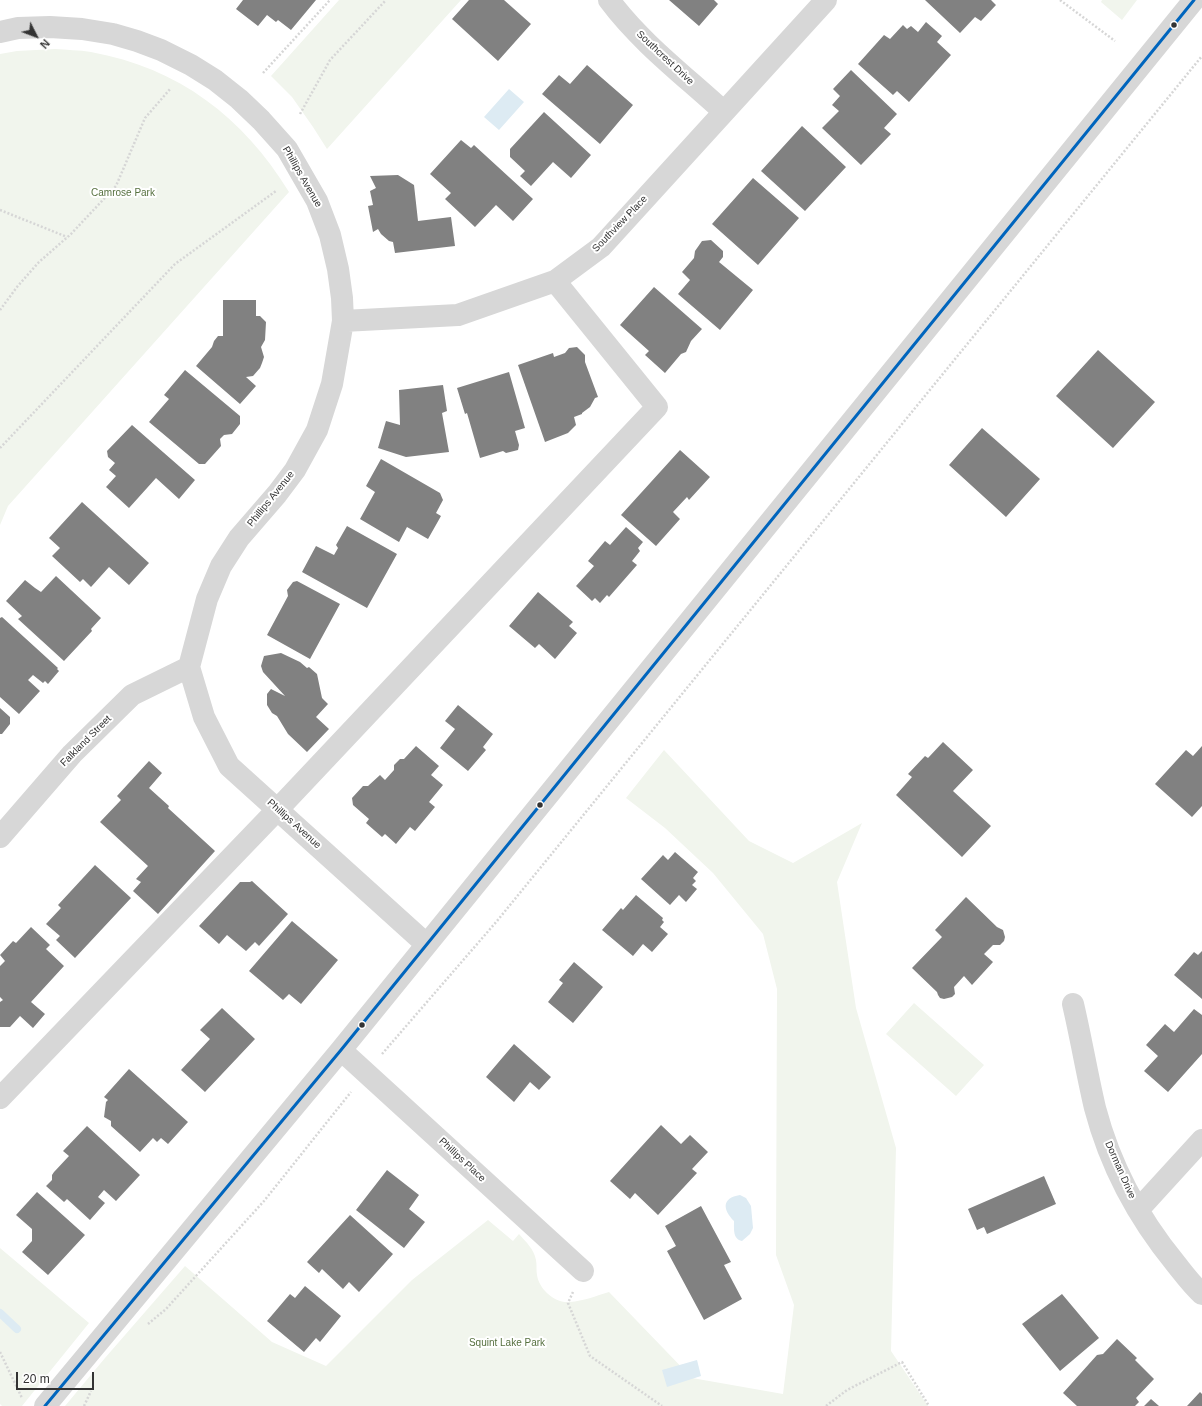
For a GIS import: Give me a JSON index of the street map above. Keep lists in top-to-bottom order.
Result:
{
  "streets": {
    "street": [
      "Southcrest Drive",
      "Phillips Avenue",
      "Southview Place",
      "Falkland Street",
      "Phillips Place",
      "Dorman Drive"
    ]
  },
  "crossings": [
    ["Southcrest Drive", "Southview Place"],
    ["Phillips Avenue", "Southview Place"],
    ["Phillips Avenue", "Falkland Street"]
  ],
  "parks": ["Camrose Park", "Squint Lake Park"],
  "scale_bar": "20 m",
  "north": "bottom right"
}
